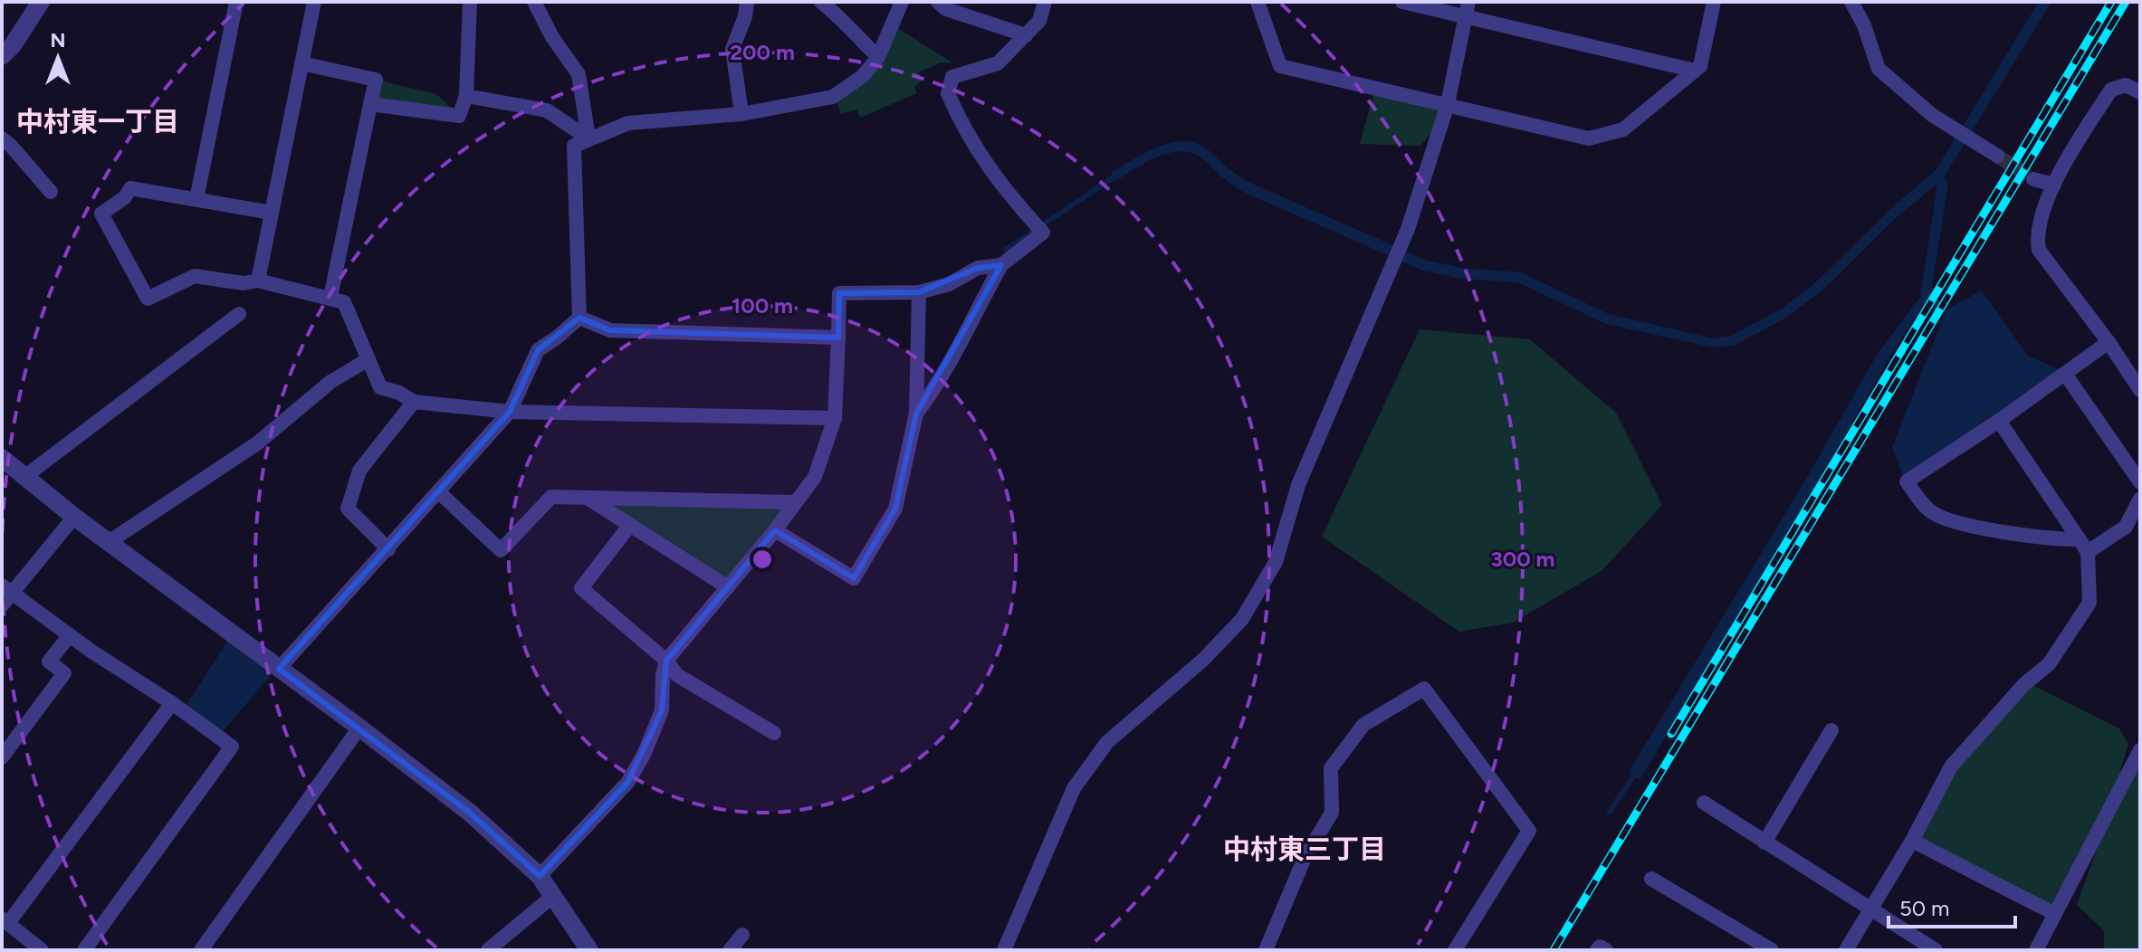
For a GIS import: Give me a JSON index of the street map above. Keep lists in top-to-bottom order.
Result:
{
  "districts": ["中村東一丁目", "中村東三丁目"],
  "scale_bar": "50 m",
  "north": "top",
  "rings": ["200 m", "100 m", "300 m"]
}
